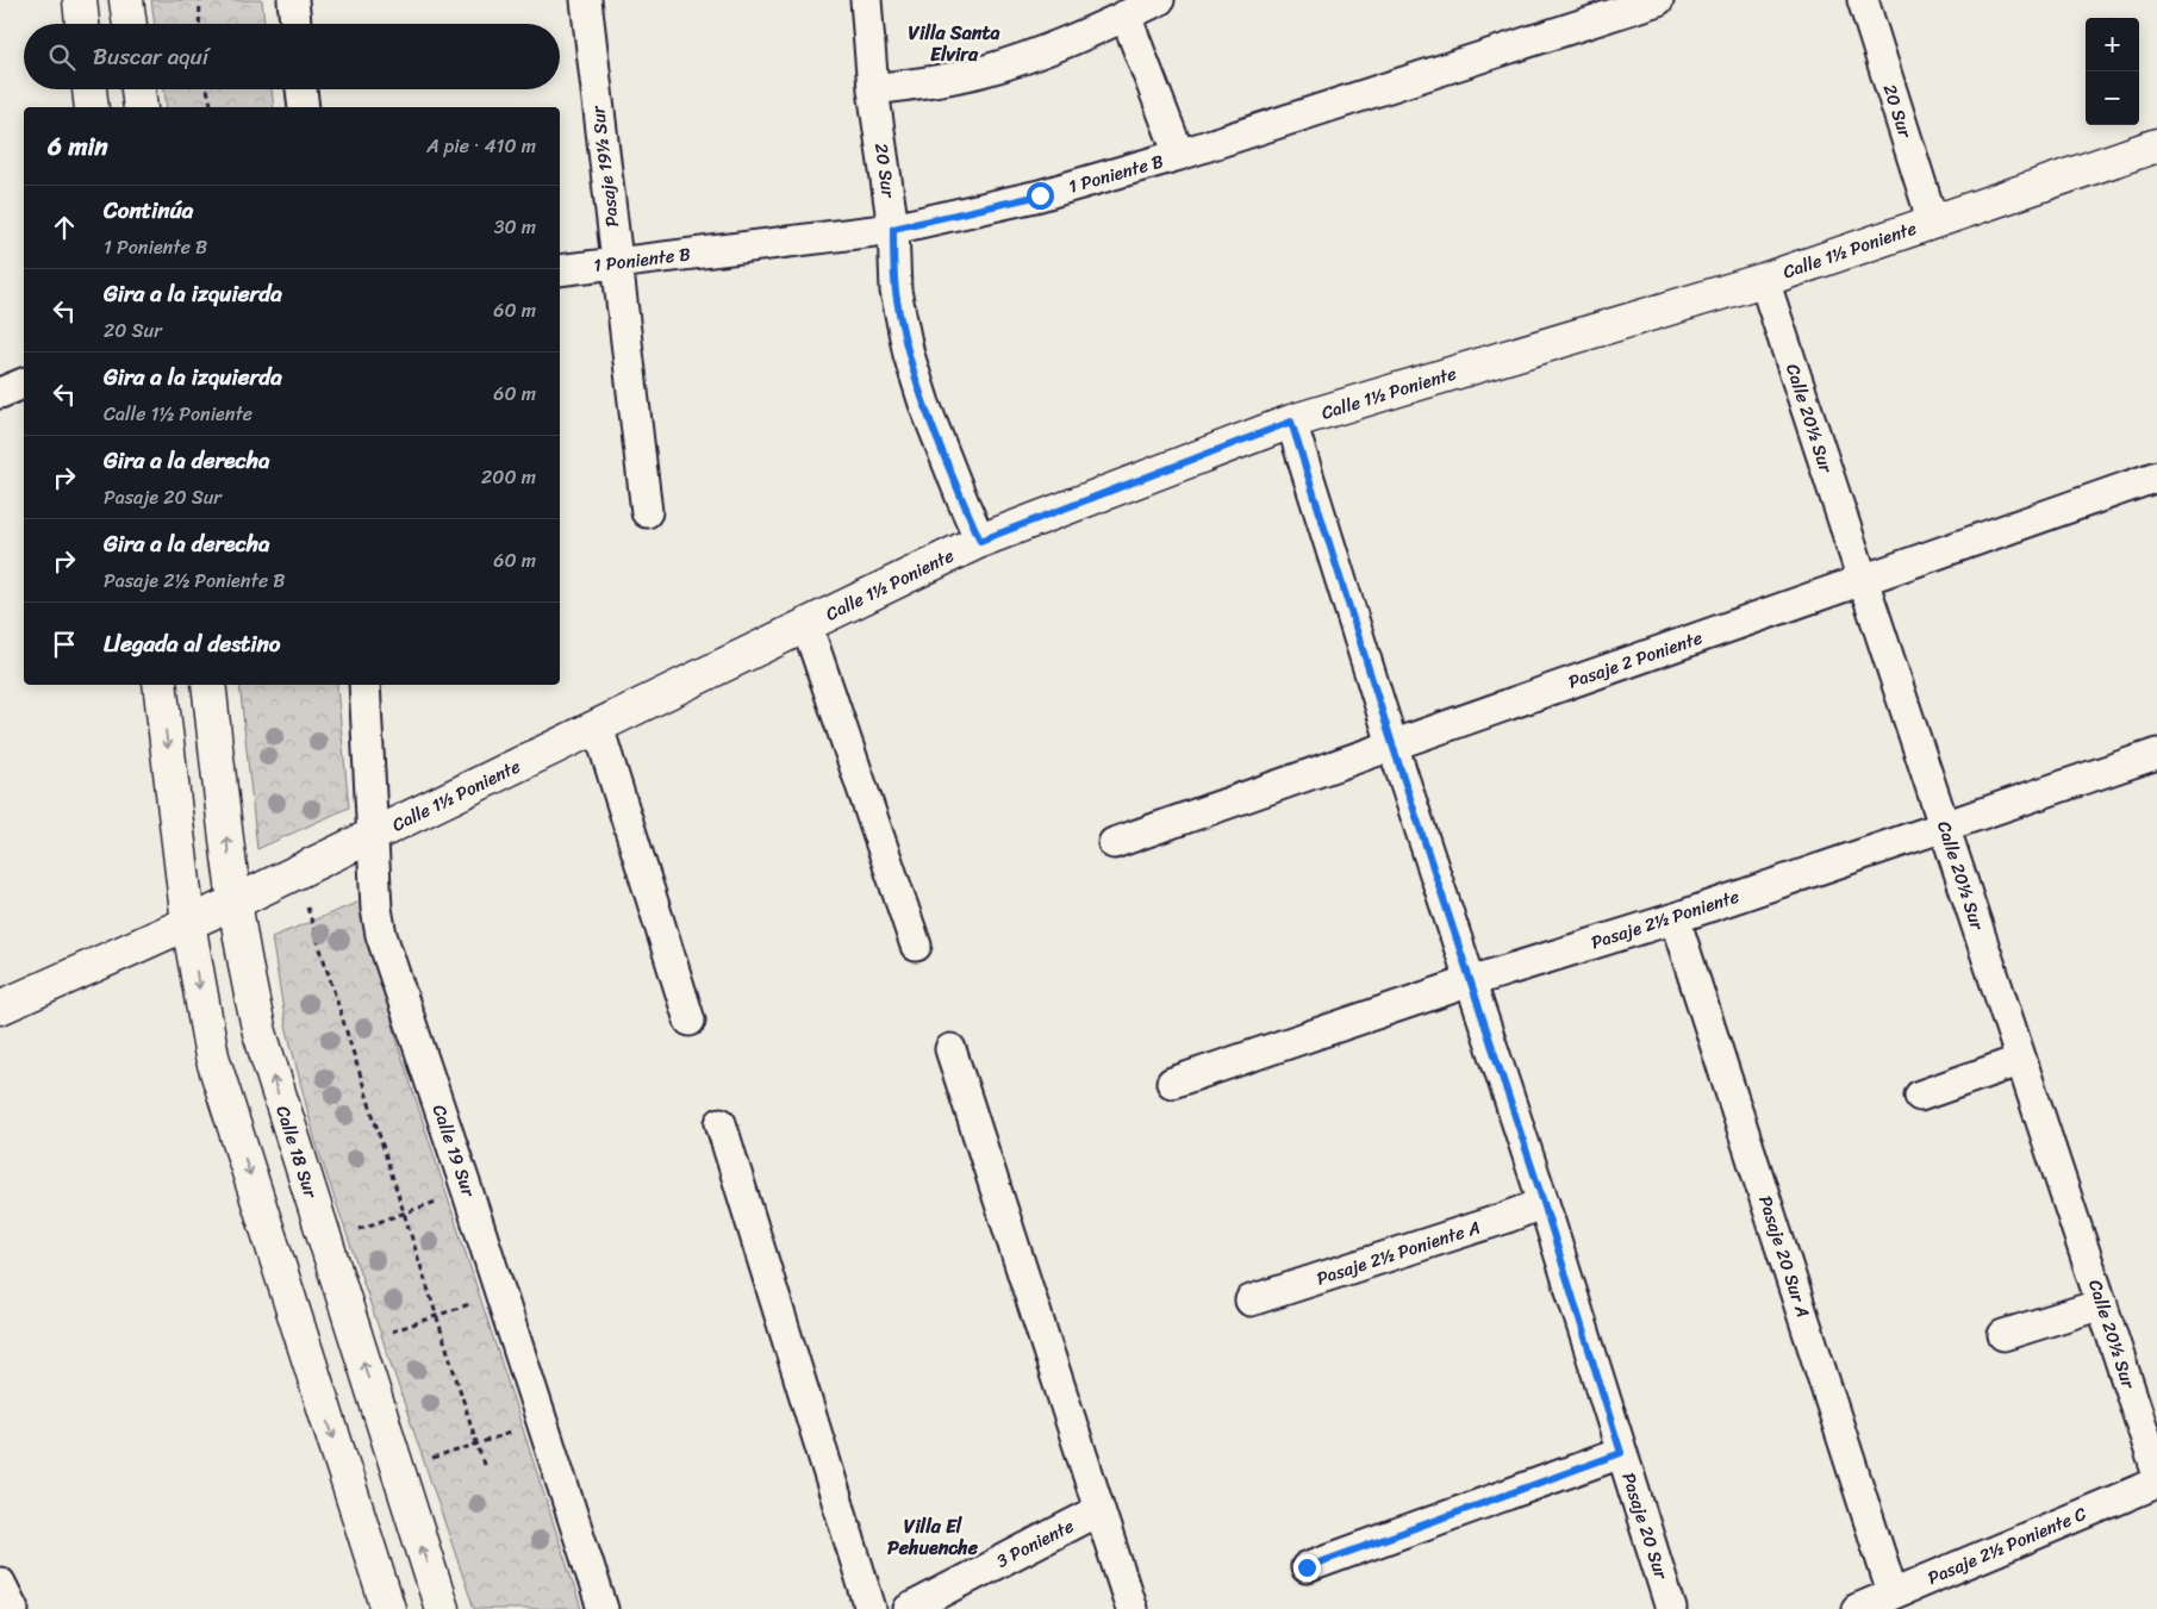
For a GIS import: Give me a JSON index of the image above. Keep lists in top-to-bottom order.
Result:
{
  "streets": {
    "street": [
      "20 Sur",
      "Pasaje 19½ Sur",
      "1 Poniente B",
      "Calle 1½ Poniente",
      "Calle 20½ Sur",
      "Pasaje 2 Poniente",
      "Pasaje 2½ Poniente",
      "Calle 19 Sur",
      "Calle 18 Sur",
      "Pasaje 2½ Poniente A",
      "Pasaje 20 Sur A",
      "Pasaje 20 Sur",
      "3 Poniente",
      "Pasaje 2½ Poniente C"
    ]
  },
  "crossings": [
    ["20 Sur", "1 Poniente B"],
    ["20 Sur", "Calle 1½ Poniente"],
    ["Pasaje 19½ Sur", "1 Poniente B"],
    ["Calle 1½ Poniente", "Calle 20½ Sur"],
    ["Calle 1½ Poniente", "Calle 19 Sur"],
    ["Calle 1½ Poniente", "Calle 18 Sur"],
    ["Calle 1½ Poniente", "Pasaje 20 Sur"],
    ["Calle 20½ Sur", "Pasaje 2 Poniente"],
    ["Calle 20½ Sur", "Pasaje 2½ Poniente"],
    ["Pasaje 2 Poniente", "Pasaje 20 Sur"],
    ["Pasaje 2½ Poniente", "Pasaje 20 Sur A"],
    ["Pasaje 2½ Poniente", "Pasaje 20 Sur"],
    ["Pasaje 2½ Poniente A", "Pasaje 20 Sur"],
    ["Pasaje 20 Sur A", "Pasaje 2½ Poniente C"]
  ],
  "districts": ["Villa Santa Elvira", "Villa El Pehuenche"],
  "page": {
    "map_buttons": ["+", "−"],
    "search": "Buscar aquí",
    "heading": ["6 min", "A pie · 410 m"],
    "list": [
      ["Continúa", "1 Poniente B", "30 m"],
      ["Gira a la izquierda", "20 Sur", "60 m"],
      ["Gira a la izquierda", "Calle 1½ Poniente", "60 m"],
      ["Gira a la derecha", "Pasaje 20 Sur", "200 m"],
      ["Gira a la derecha", "Pasaje 2½ Poniente B", "60 m"],
      "Llegada al destino"
    ]
  }
}
